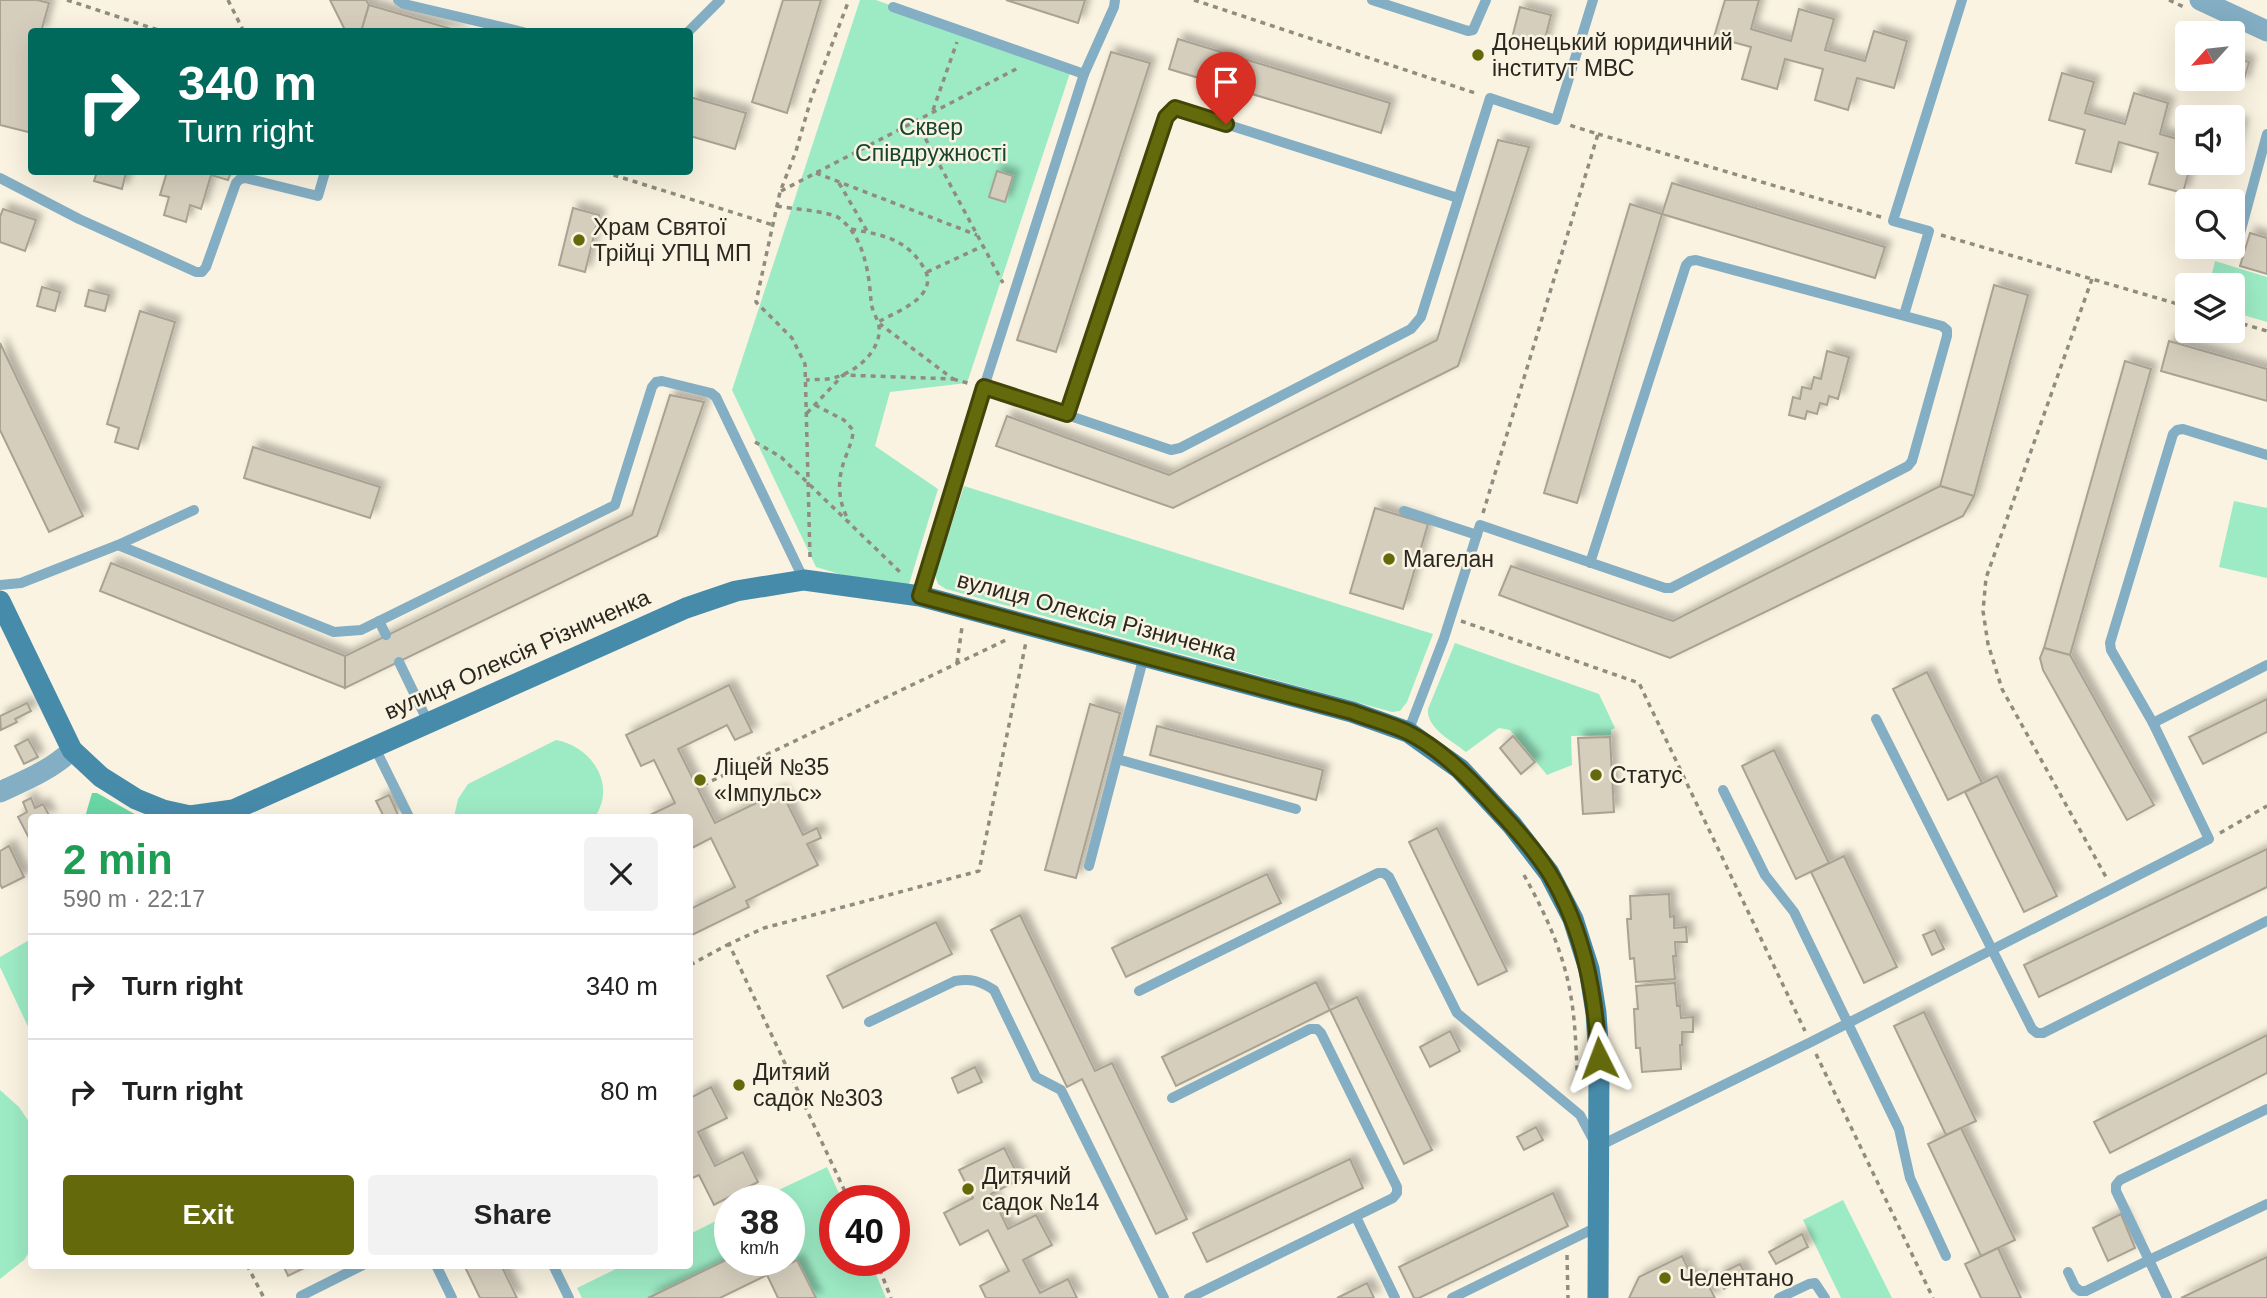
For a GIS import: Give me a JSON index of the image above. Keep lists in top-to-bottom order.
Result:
{
  "streets": {
    "street": ["вулиця Олексія Різниченка"]
  },
  "parks": ["Сквер Співдружності"],
  "places": [
    "Донецький юридичний інститут МВС",
    "Храм Святої Трійці УПЦ МП",
    "Магелан",
    "Статус",
    "Ліцей №35 «Імпульс»",
    "Дитяий садок №303",
    "Дитячий садок №14",
    "Челентано"
  ],
  "north": "bottom left",
  "page": {
    "turn": ["340 m", "Turn right"],
    "heading": ["2 min", "590 m · 22:17"],
    "list": [
      {
        "name": "Turn right",
        "value": "340 m"
      },
      {
        "name": "Turn right",
        "value": "80 m"
      }
    ],
    "buttons": ["Exit", "Share"],
    "speed": "38 km/h",
    "limit": "40"
  }
}
